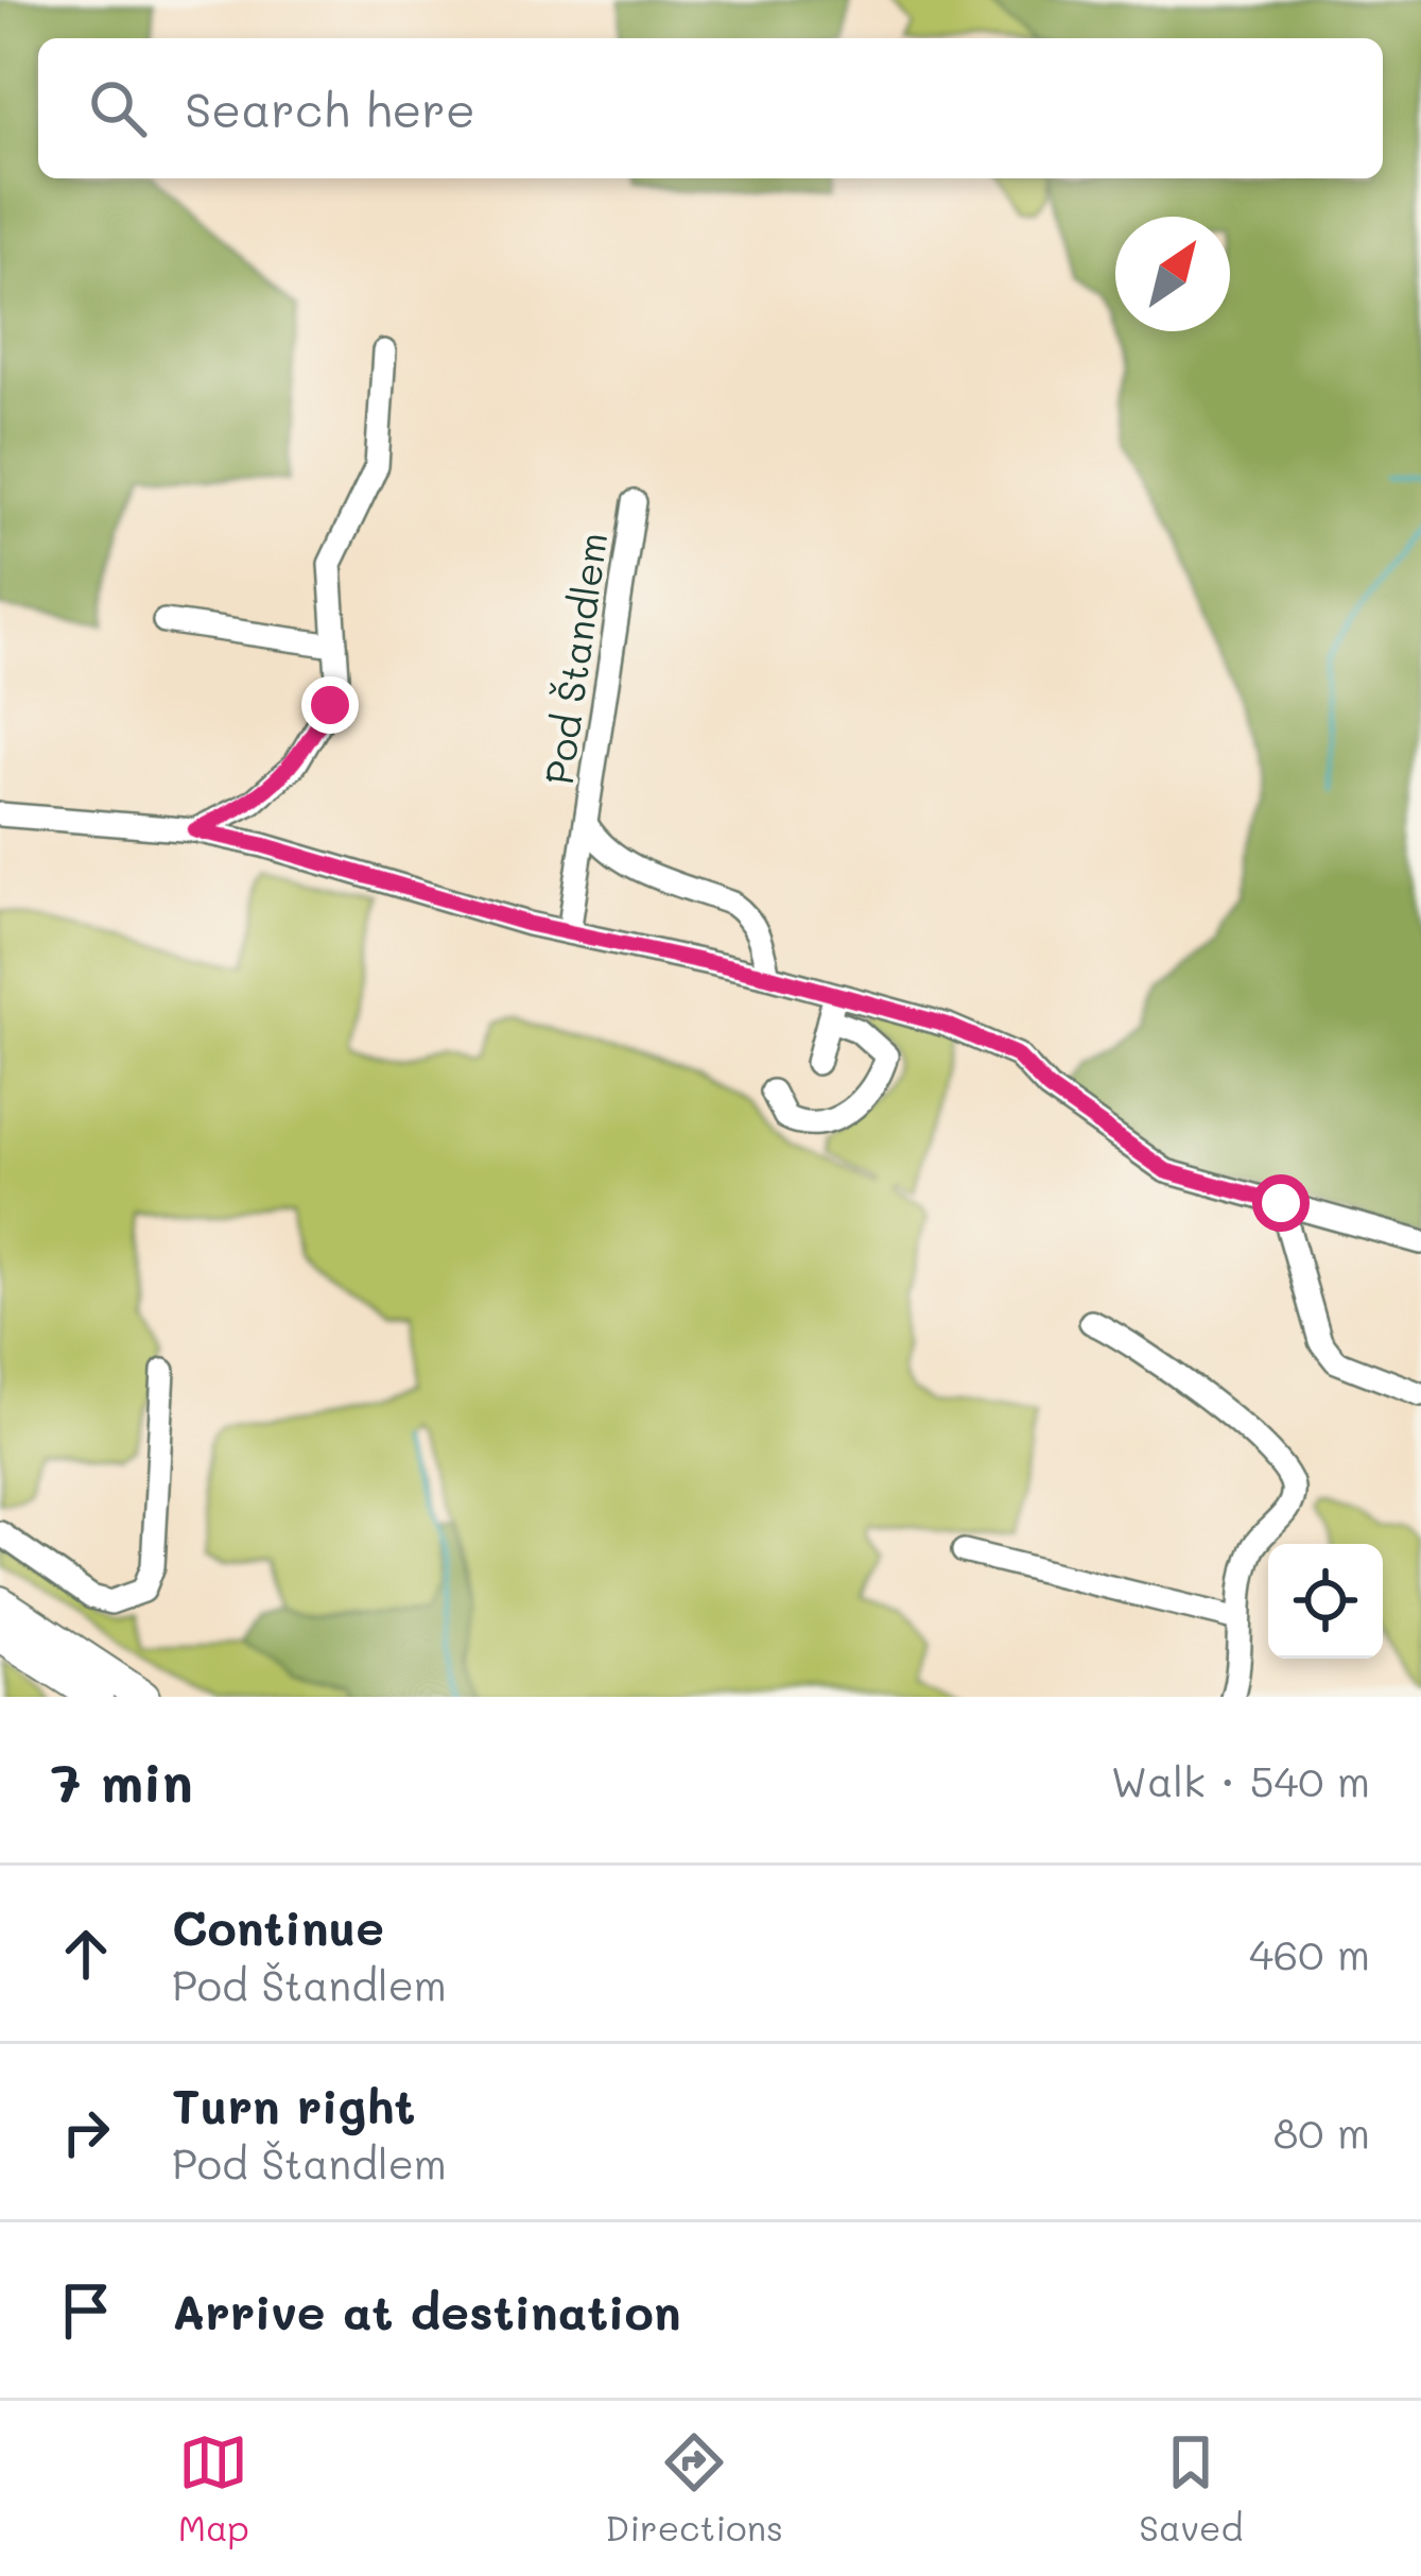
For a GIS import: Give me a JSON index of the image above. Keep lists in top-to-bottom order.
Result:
{
  "streets": {
    "street": ["Pod Štandlem"]
  },
  "north": "top right",
  "page": {
    "search": "Search here",
    "heading": ["7 min", "Walk · 540 m"],
    "list": [
      ["Continue", "Pod Štandlem", "460 m"],
      ["Turn right", "Pod Štandlem", "80 m"],
      "Arrive at destination"
    ],
    "nav": ["Map", "Directions", "Saved"]
  }
}
